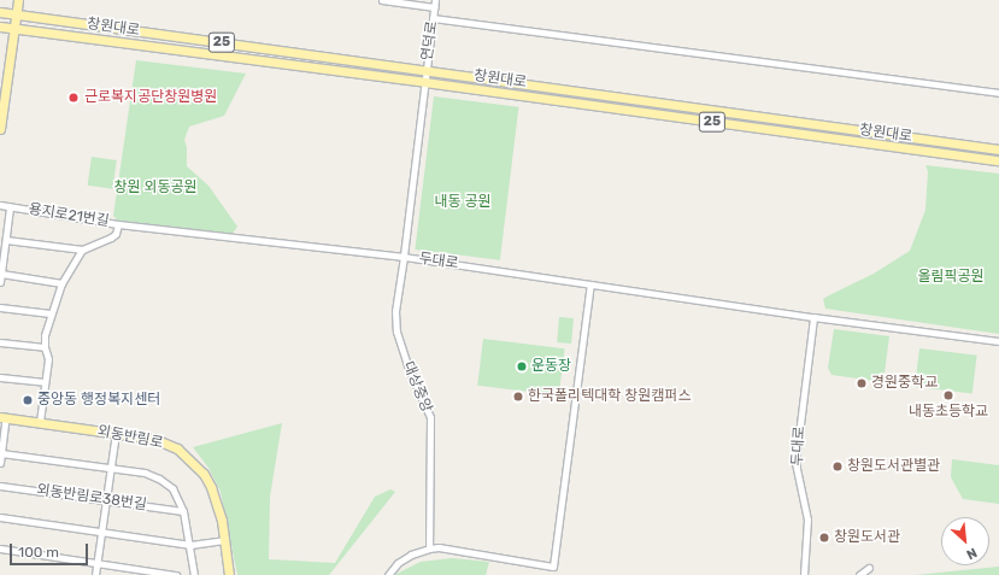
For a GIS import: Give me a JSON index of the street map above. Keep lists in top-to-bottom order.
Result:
{
  "streets": {
    "main road": ["창원대로", "25", "외동반림로"],
    "street": [
      "연덕로",
      "용지로21번길",
      "두대로",
      "대상중앙",
      "외동반림로38번길"
    ]
  },
  "crossings": [
    ["창원대로", "연덕로"],
    ["창원대로", "두대로"],
    ["연덕로", "두대로"],
    ["두대로", "대상중앙"]
  ],
  "parks": ["창원 외동공원", "내동 공원", "올림픽공원"],
  "places": [
    "근로복지공단창원병원",
    "운동장",
    "경원중학교",
    "내동초등학교",
    "한국폴리텍대학 창원캠퍼스",
    "중앙동 행정복지센터",
    "창원도서관별관",
    "창원도서관"
  ],
  "scale_bar": "100 m",
  "north": "bottom right"
}
